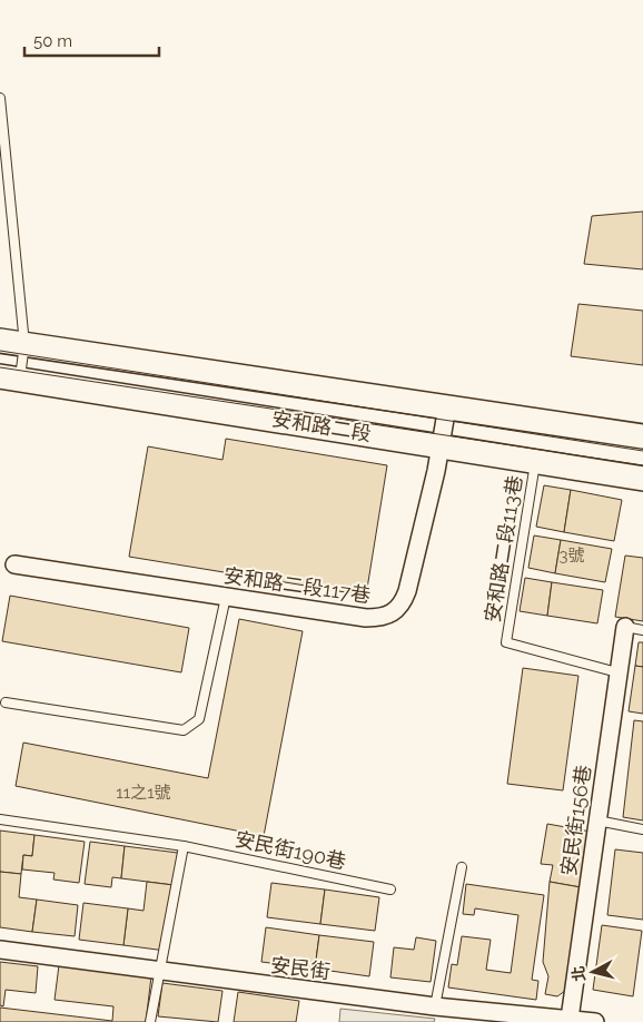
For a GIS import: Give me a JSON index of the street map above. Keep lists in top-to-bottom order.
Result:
{
  "streets": {
    "main road": ["安和路二段"],
    "street": ["安和路二段117巷", "安民街156巷", "安民街"],
    "lane": ["安和路二段113巷", "安民街190巷"]
  },
  "crossings": [
    ["安和路二段", "安和路二段113巷"],
    ["安和路二段", "安和路二段117巷"],
    ["安和路二段113巷", "安民街156巷"],
    ["安民街156巷", "安民街"]
  ],
  "house_numbers": ["3號", "11之1號"],
  "scale_bar": "50 m",
  "north": "left"
}
